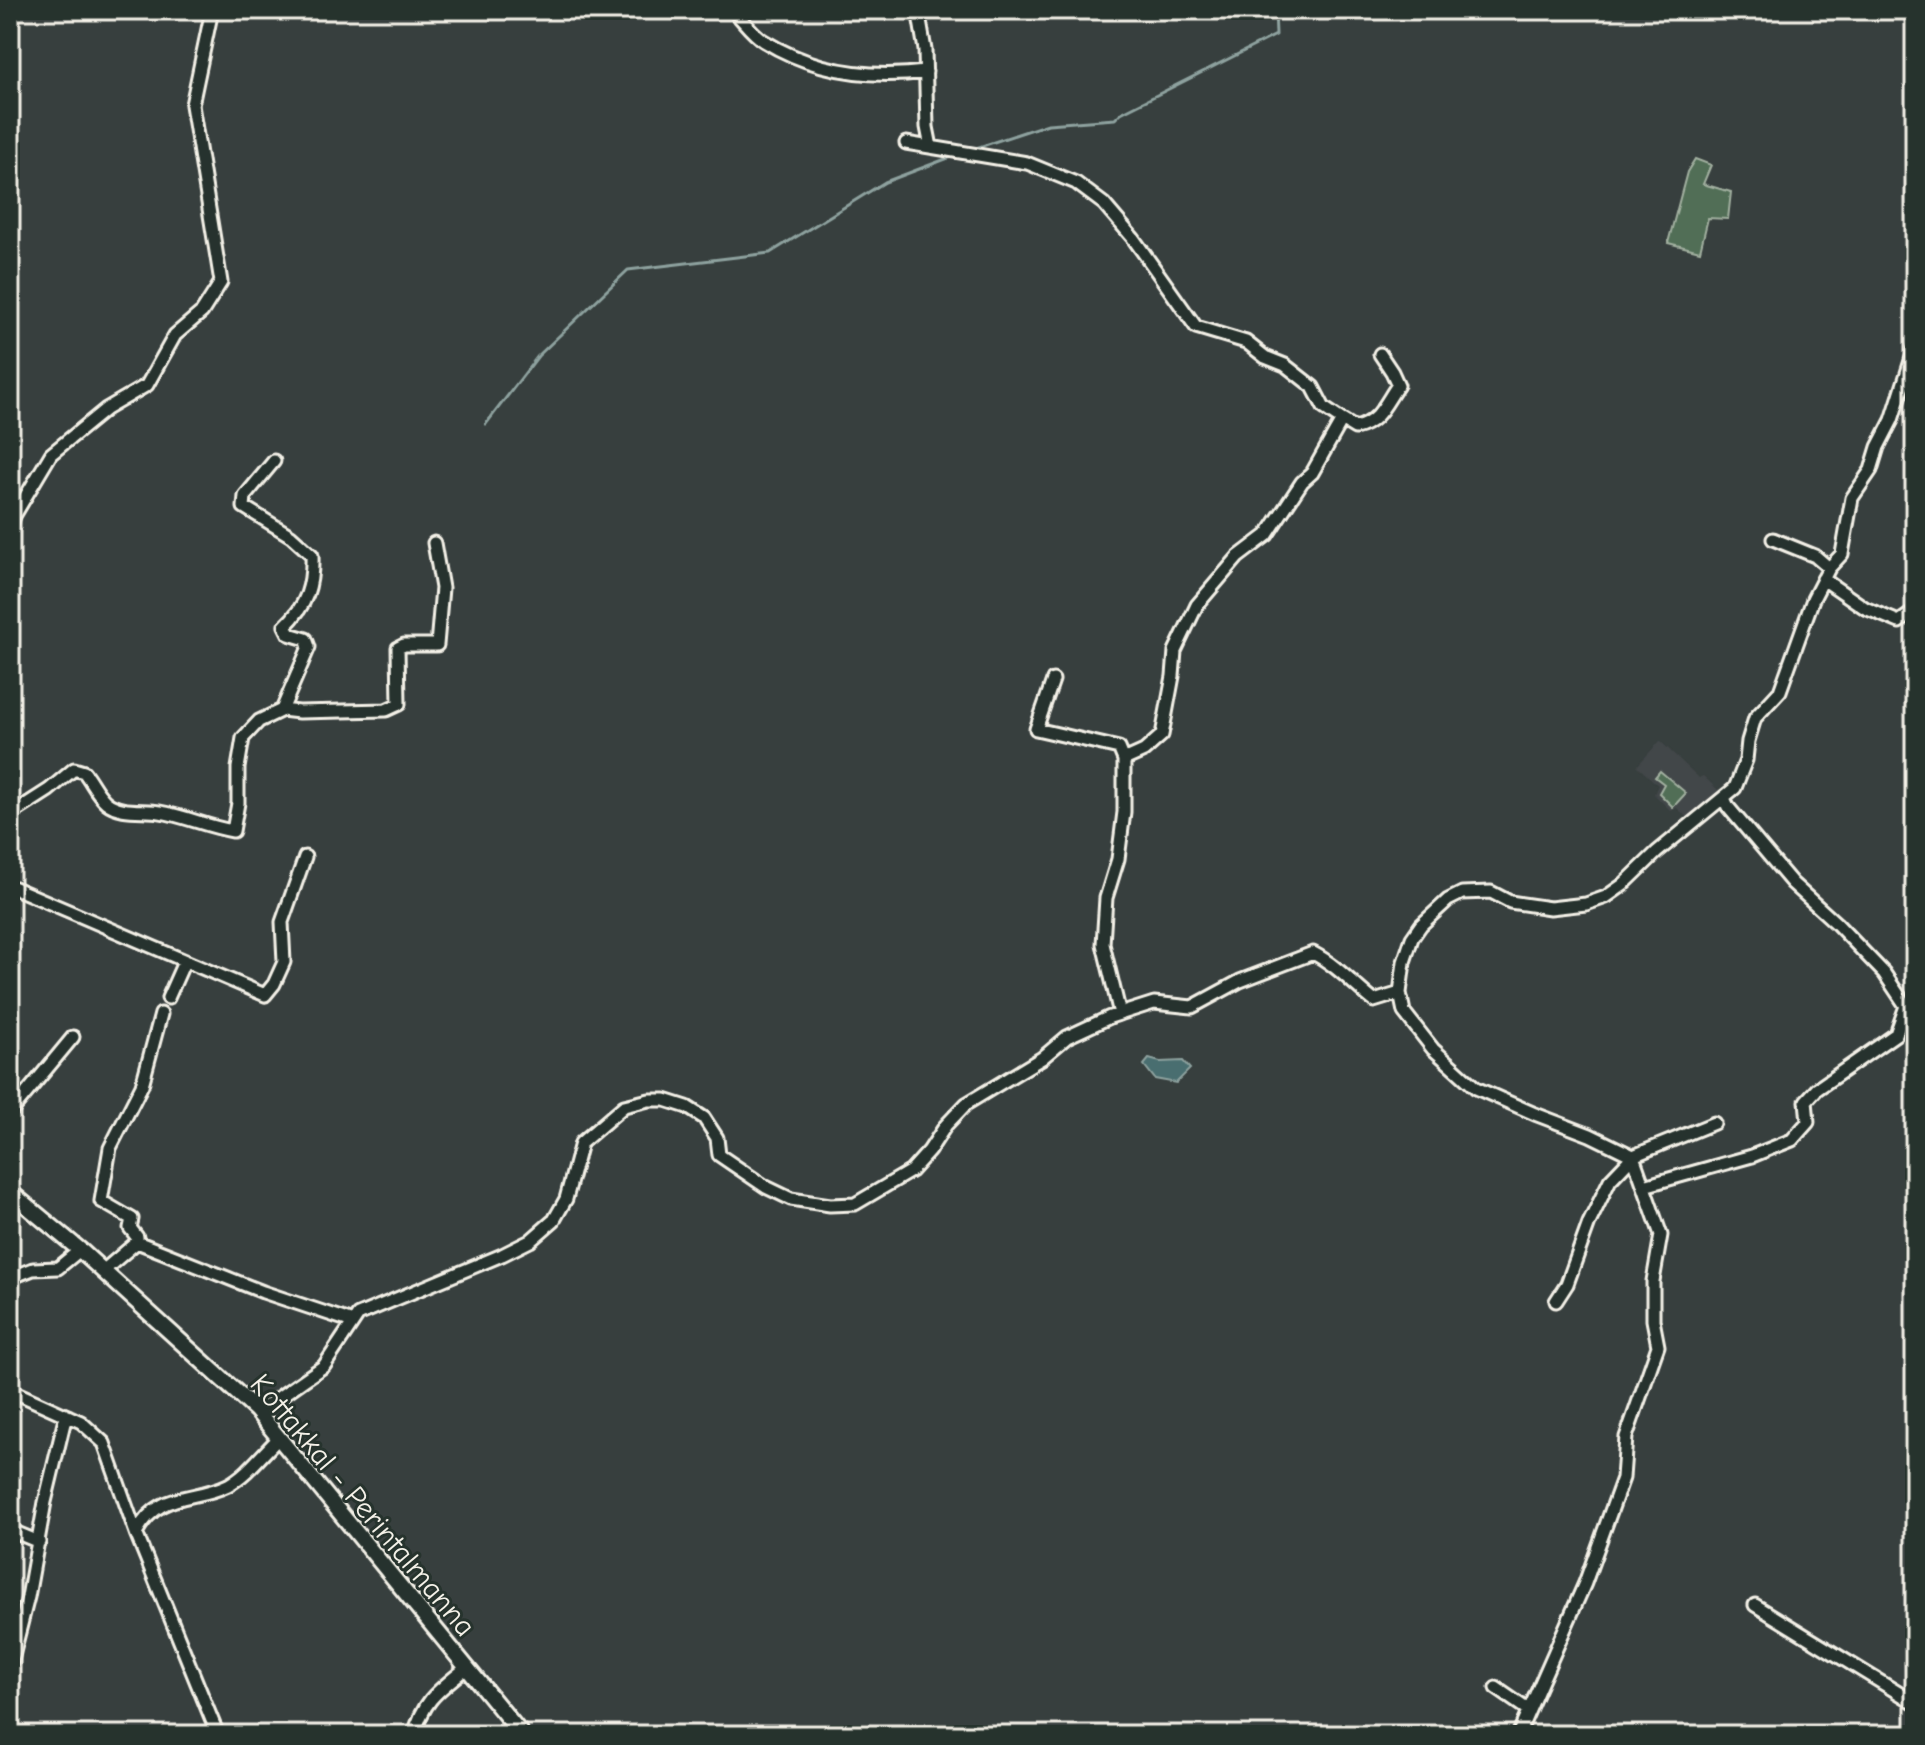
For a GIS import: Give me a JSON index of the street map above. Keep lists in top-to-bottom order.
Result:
{
  "streets": {
    "main road": ["Kottakkal - Perintalmanna"]
  }
}
